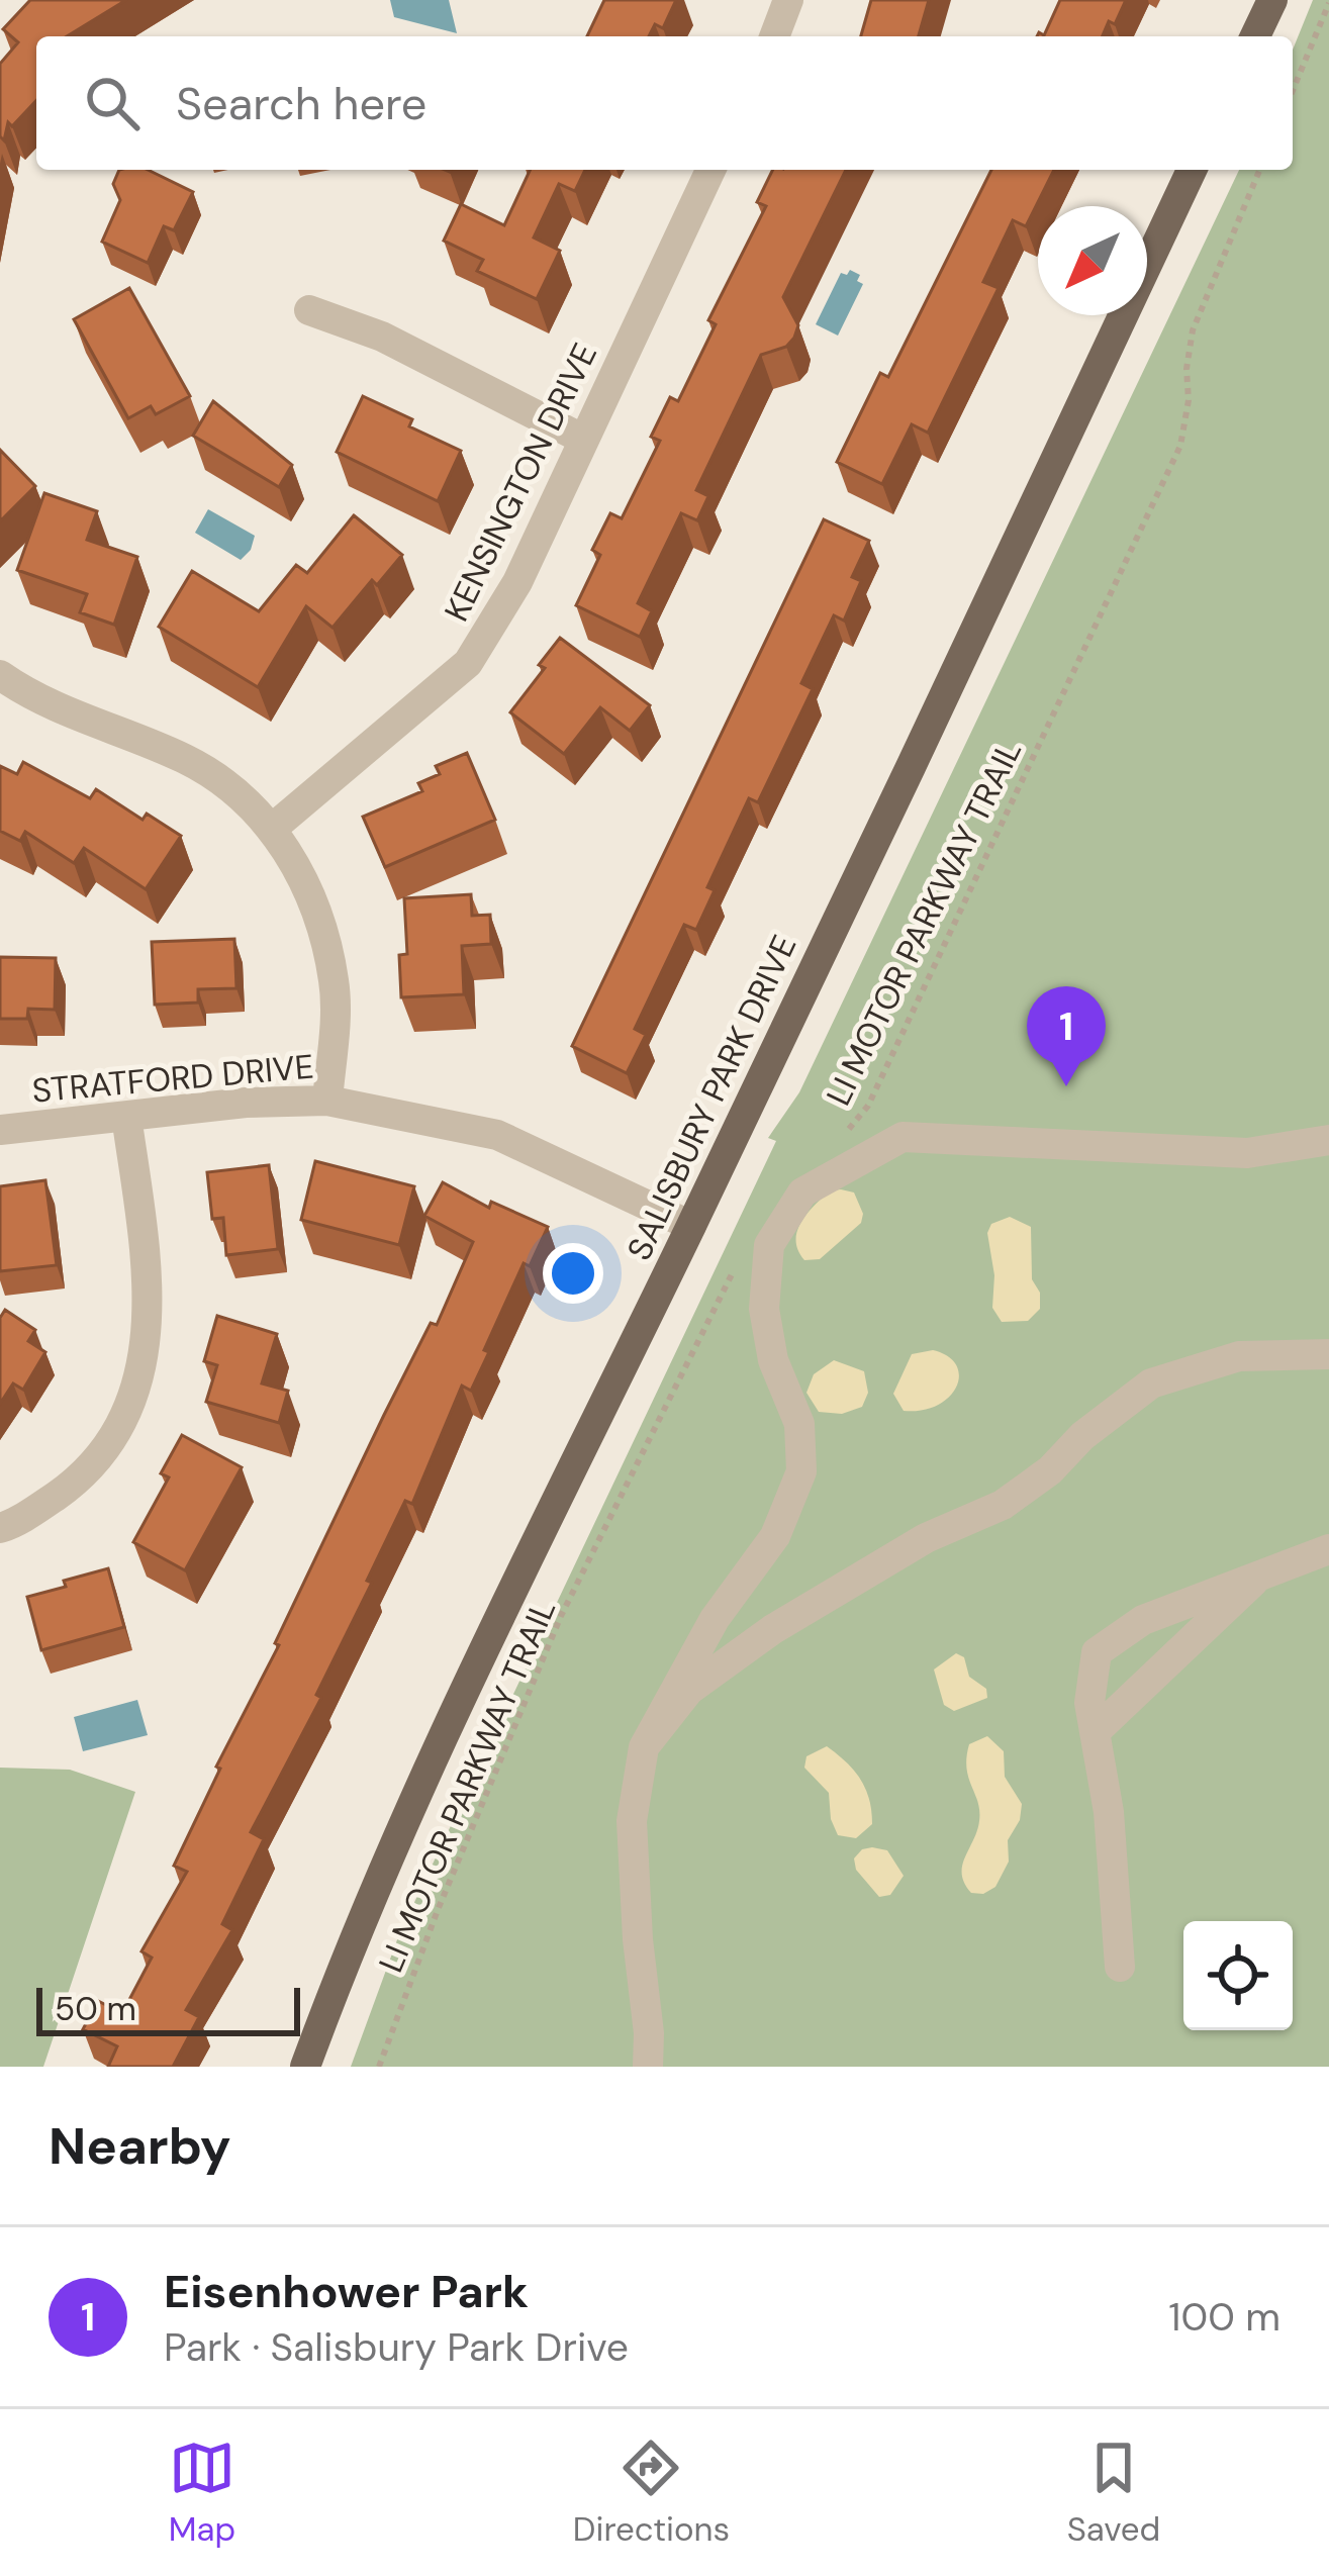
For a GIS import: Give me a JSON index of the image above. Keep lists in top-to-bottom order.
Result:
{
  "streets": {
    "main road": ["SALISBURY PARK DRIVE"],
    "street": ["KENSINGTON DRIVE", "STRATFORD DRIVE"],
    "path": ["LI MOTOR PARKWAY TRAIL"]
  },
  "crossings": [
    ["STRATFORD DRIVE", "SALISBURY PARK DRIVE"]
  ],
  "scale_bar": "50 m",
  "north": "bottom left",
  "page": {
    "search": "Search here",
    "pins": "1",
    "scale": "50 m",
    "heading": "Nearby",
    "list": [
      {
        "mark": "1",
        "name": "Eisenhower Park",
        "note": "Park · Salisbury Park Drive",
        "value": "100 m"
      }
    ],
    "nav": ["Map", "Directions", "Saved"]
  }
}
